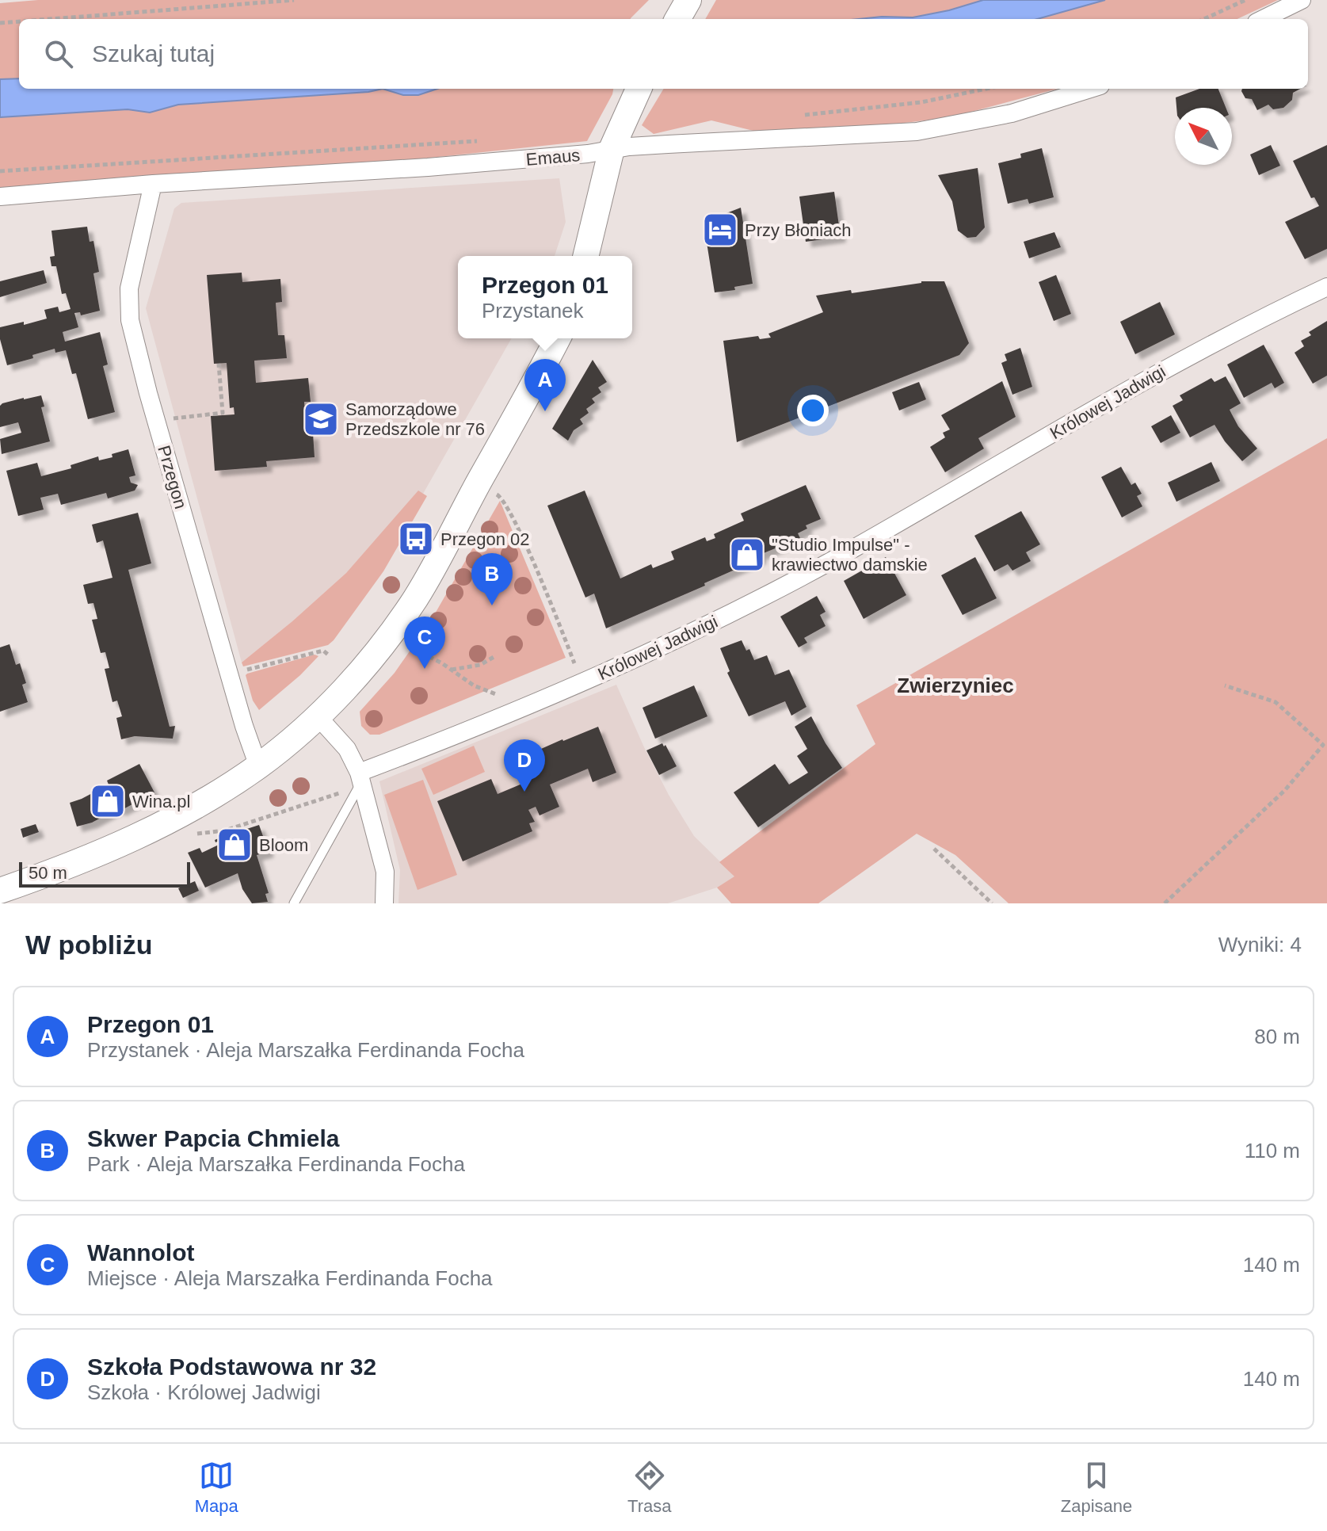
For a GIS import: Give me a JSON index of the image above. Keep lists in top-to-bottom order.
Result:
{
  "streets": {
    "street": ["Emaus", "Królowej Jadwigi", "Przegon"]
  },
  "crossings": [
    ["Emaus", "Przegon"]
  ],
  "districts": ["Zwierzyniec"],
  "places": {
    "hotel": ["Przy Błoniach"],
    "school or university": ["Samorządowe Przedszkole nr 76"],
    "bus stop": ["Przegon 02"],
    "shop": ["\"Studio Impulse\" - krawiectwo damskie", "Wina.pl", "Bloom"]
  },
  "scale_bar": "50 m",
  "north": "top left",
  "page": {
    "search": "Szukaj tutaj",
    "popup": ["Przegon 01", "Przystanek"],
    "pins": [
      "A",
      "B",
      "C",
      "D"
    ],
    "scale": "50 m",
    "heading": ["W pobliżu", "Wyniki: 4"],
    "list": [
      {
        "mark": "A",
        "name": "Przegon 01",
        "note": "Przystanek · Aleja Marszałka Ferdinanda Focha",
        "value": "80 m"
      },
      {
        "mark": "B",
        "name": "Skwer Papcia Chmiela",
        "note": "Park · Aleja Marszałka Ferdinanda Focha",
        "value": "110 m"
      },
      {
        "mark": "C",
        "name": "Wannolot",
        "note": "Miejsce · Aleja Marszałka Ferdinanda Focha",
        "value": "140 m"
      },
      {
        "mark": "D",
        "name": "Szkoła Podstawowa nr 32",
        "note": "Szkoła · Królowej Jadwigi",
        "value": "140 m"
      }
    ],
    "nav": ["Mapa", "Trasa", "Zapisane"]
  }
}
